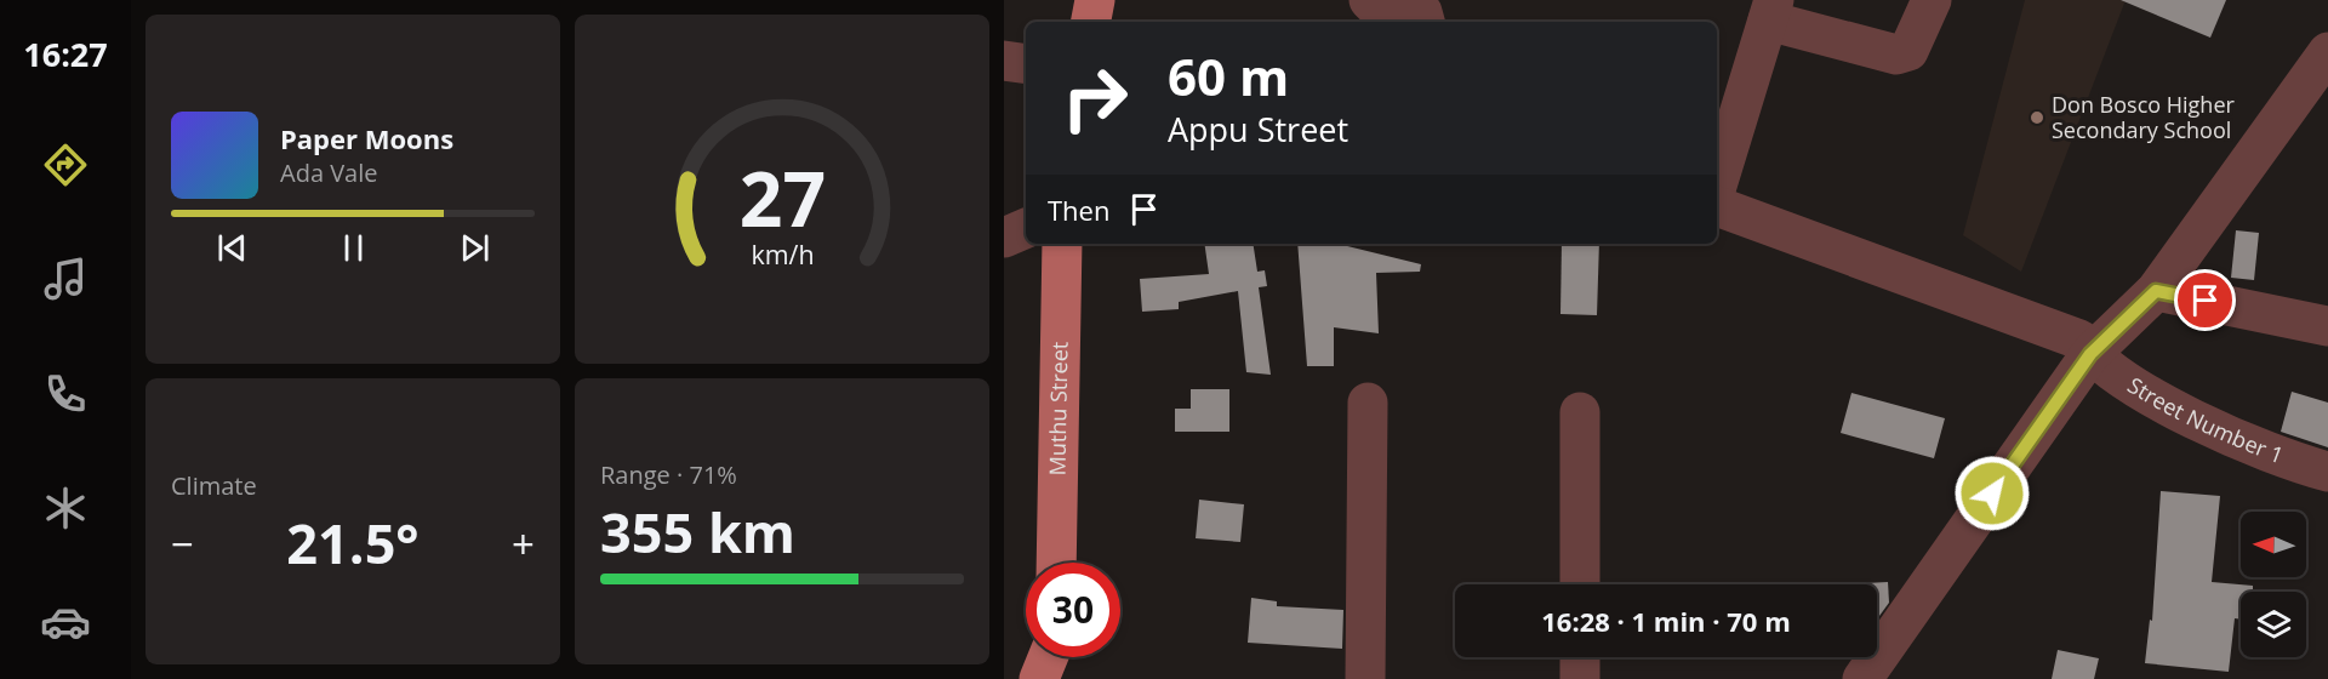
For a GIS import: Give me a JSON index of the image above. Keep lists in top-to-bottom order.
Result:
{
  "streets": {
    "main road": ["Muthu Street"],
    "street": ["Street Number 1"]
  },
  "places": ["Don Bosco Higher Secondary School"],
  "north": "left",
  "page": {
    "tabs": "16:27",
    "turn": ["60 m", "Appu Street"],
    "song": ["Paper Moons", "Ada Vale"],
    "then": "Then",
    "tile": [
      "Climate",
      ["Range · 71%", "355 km"]
    ],
    "heat": ["−", "21.5°", "+"],
    "limit": "30",
    "trip": "16:28 · 1 min · 70 m",
    "gauge": ["27", "km/h"]
  }
}
